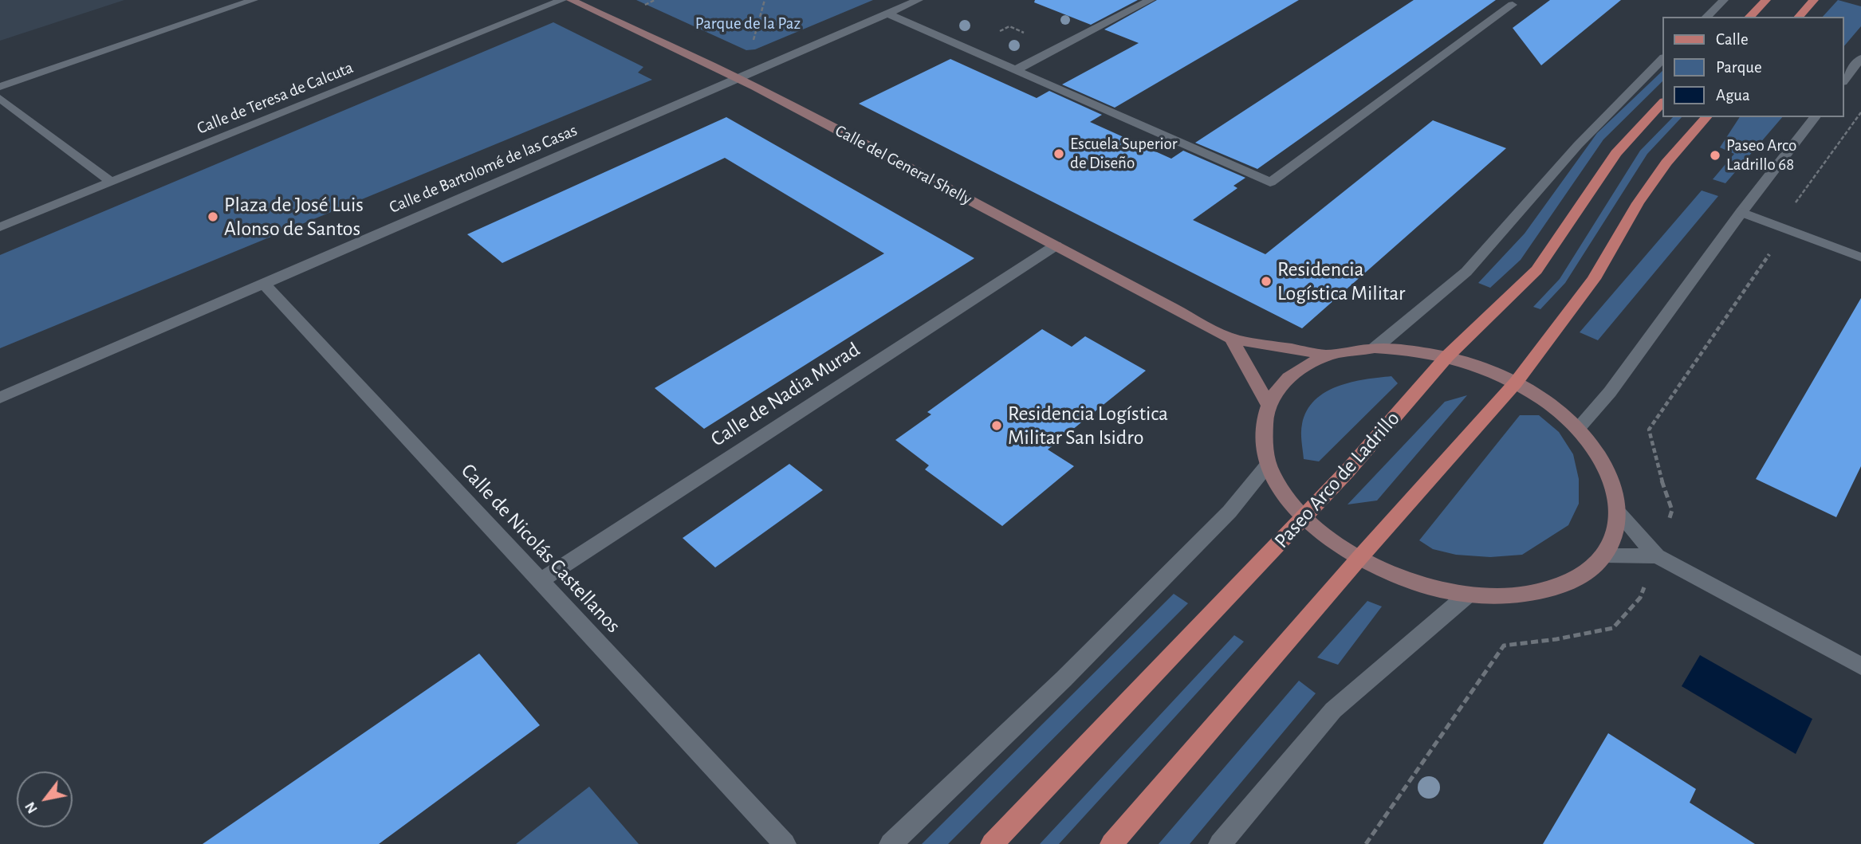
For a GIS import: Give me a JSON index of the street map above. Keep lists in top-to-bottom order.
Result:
{
  "streets": {
    "main road": ["Paseo Arco de Ladrillo"],
    "street": [
      "Calle de Teresa de Calcuta",
      "Calle del General Shelly",
      "Calle de Bartolomé de las Casas",
      "Calle de Nadia Murad",
      "Calle de Nicolás Castellanos"
    ]
  },
  "crossings": [
    ["Calle del General Shelly", "Calle de Bartolomé de las Casas"],
    ["Calle del General Shelly", "Calle de Nadia Murad"],
    ["Calle de Bartolomé de las Casas", "Calle de Nicolás Castellanos"],
    ["Calle de Nadia Murad", "Calle de Nicolás Castellanos"]
  ],
  "parks": ["Parque de la Paz"],
  "places": [
    "Escuela Superior de Diseño",
    "Paseo Arco Ladrillo 68",
    "Plaza de José Luis Alonso de Santos",
    "Residencia Logística Militar",
    "Residencia Logística Militar San Isidro"
  ],
  "legend": ["Calle", "Parque", "Agua"],
  "north": "bottom left"
}
